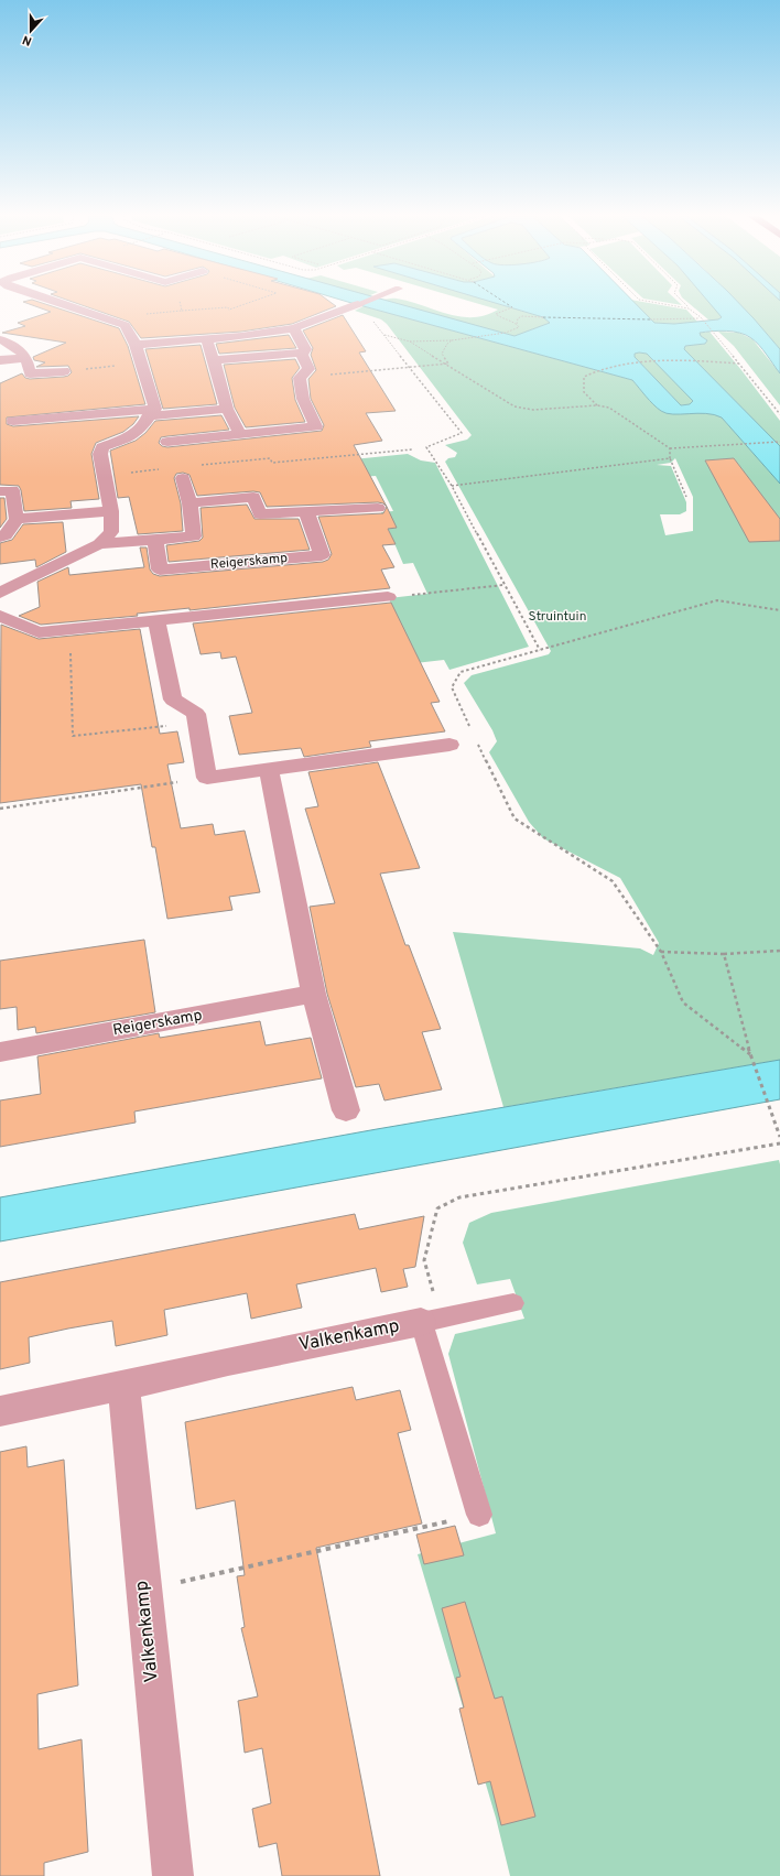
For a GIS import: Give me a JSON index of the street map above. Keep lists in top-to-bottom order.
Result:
{
  "streets": {
    "street": ["Reigerskamp", "Valkenkamp"]
  },
  "parks": ["Struintuin"],
  "north": "bottom"
}
